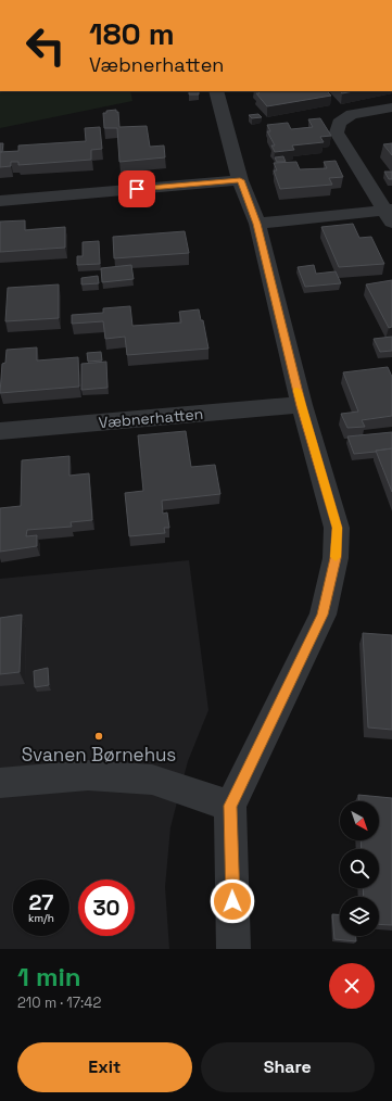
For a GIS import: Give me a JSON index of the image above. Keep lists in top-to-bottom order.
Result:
{
  "streets": {
    "street": ["Væbnerhatten"]
  },
  "places": ["Svanen Børnehus"],
  "north": "bottom right",
  "page": {
    "turn": ["180 m", "Væbnerhatten"],
    "speed": "27 km/h",
    "limit": "30",
    "heading": ["1 min", "210 m · 17:42"],
    "buttons": ["Exit", "Share"]
  }
}
